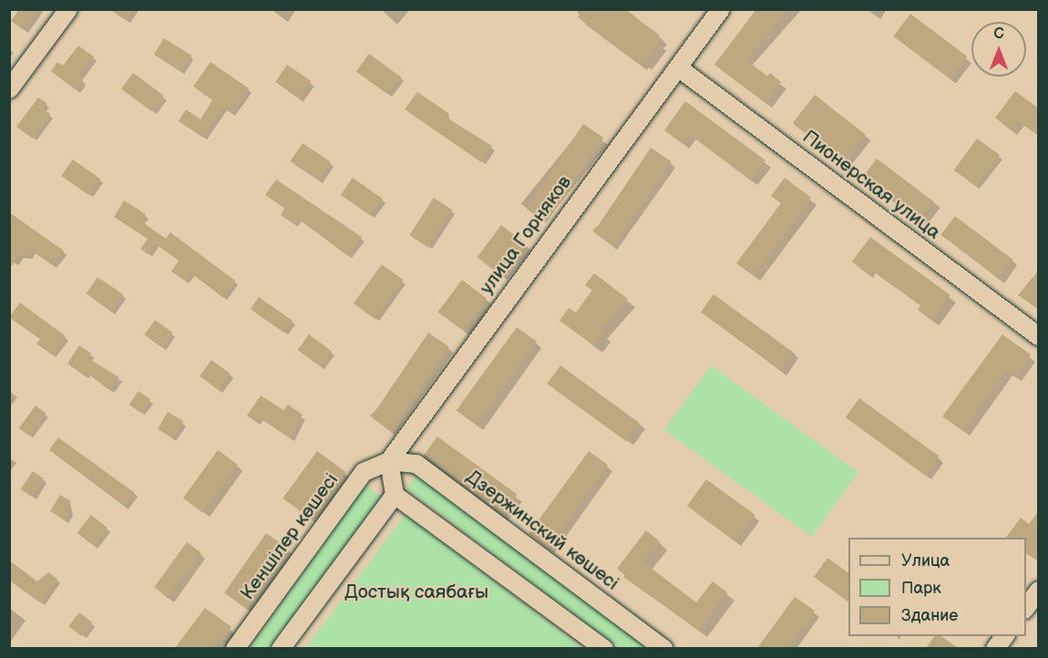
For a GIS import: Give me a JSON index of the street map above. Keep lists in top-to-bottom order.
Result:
{
  "streets": {
    "street": [
      "Пионерская улица",
      "улица Горняков",
      "Дзержинский көшесі",
      "Кеншілер көшесі"
    ]
  },
  "crossings": [
    ["Пионерская улица", "улица Горняков"],
    ["улица Горняков", "Дзержинский көшесі"],
    ["улица Горняков", "Кеншілер көшесі"],
    ["Дзержинский көшесі", "Кеншілер көшесі"]
  ],
  "parks": ["Достық саябағы"],
  "legend": ["Улица", "Парк", "Здание"],
  "north": "top"
}
